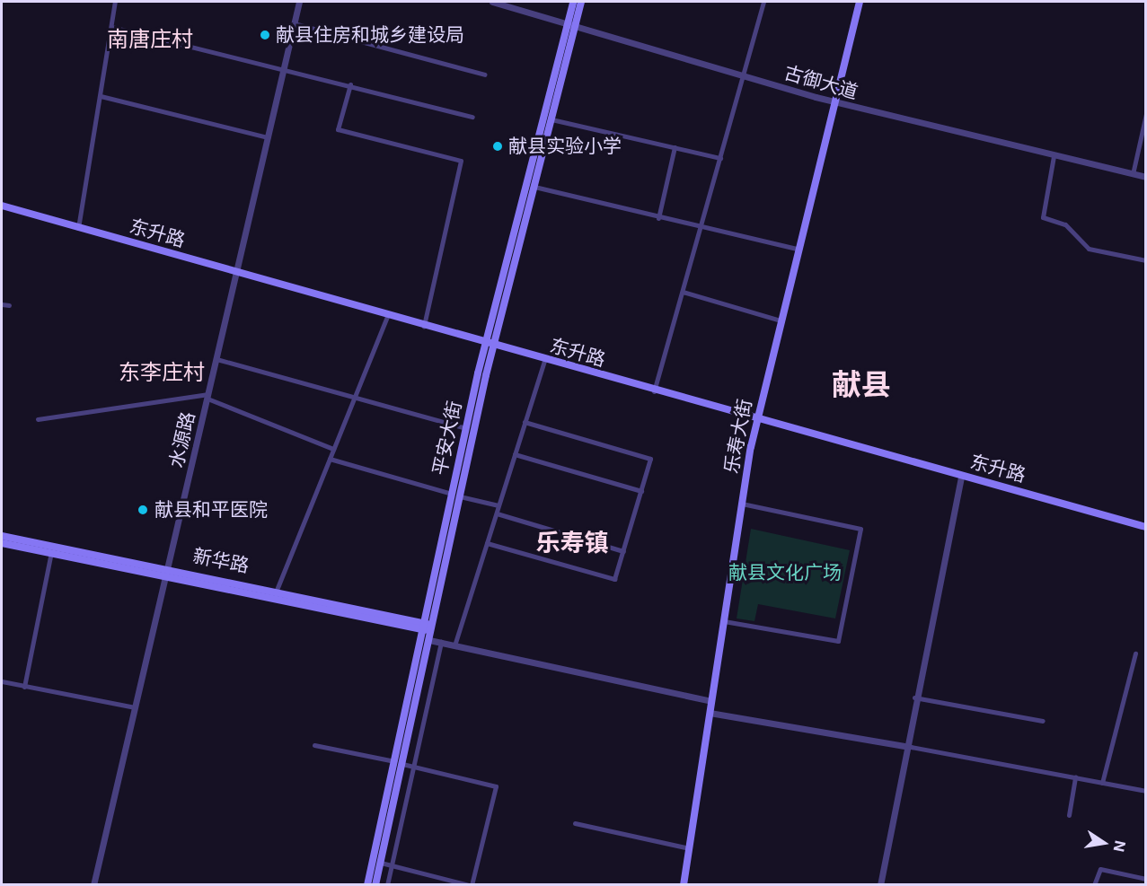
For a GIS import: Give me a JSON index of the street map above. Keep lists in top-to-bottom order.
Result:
{
  "streets": {
    "main road": [
      "东升路",
      "乐寿大街",
      "平安大街",
      "新华路"
    ],
    "street": ["古御大道", "水源路"]
  },
  "crossings": [
    ["古御大道", "乐寿大街"],
    ["古御大道", "平安大街"],
    ["东升路", "乐寿大街"],
    ["东升路", "平安大街"],
    ["东升路", "水源路"],
    ["平安大街", "新华路"],
    ["水源路", "新华路"]
  ],
  "districts": [
    "南唐庄村",
    "东李庄村",
    "献县",
    "乐寿镇"
  ],
  "parks": ["献县文化广场"],
  "places": ["献县住房和城乡建设局", "献县实验小学", "献县和平医院"],
  "north": "right"
}
